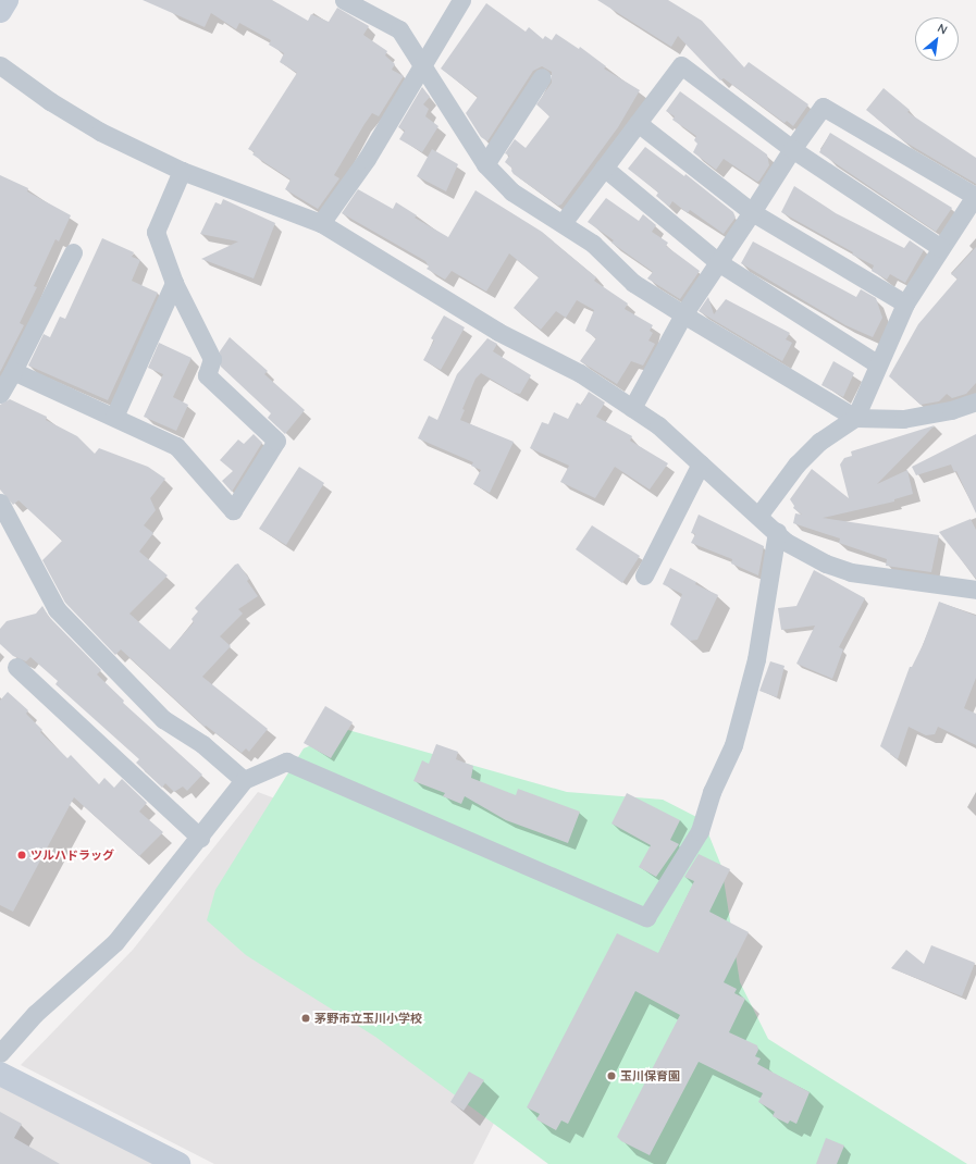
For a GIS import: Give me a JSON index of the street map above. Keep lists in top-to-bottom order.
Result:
{
  "places": ["ツルハドラッグ", "茅野市立玉川小学校", "玉川保育園"],
  "north": "top right"
}
